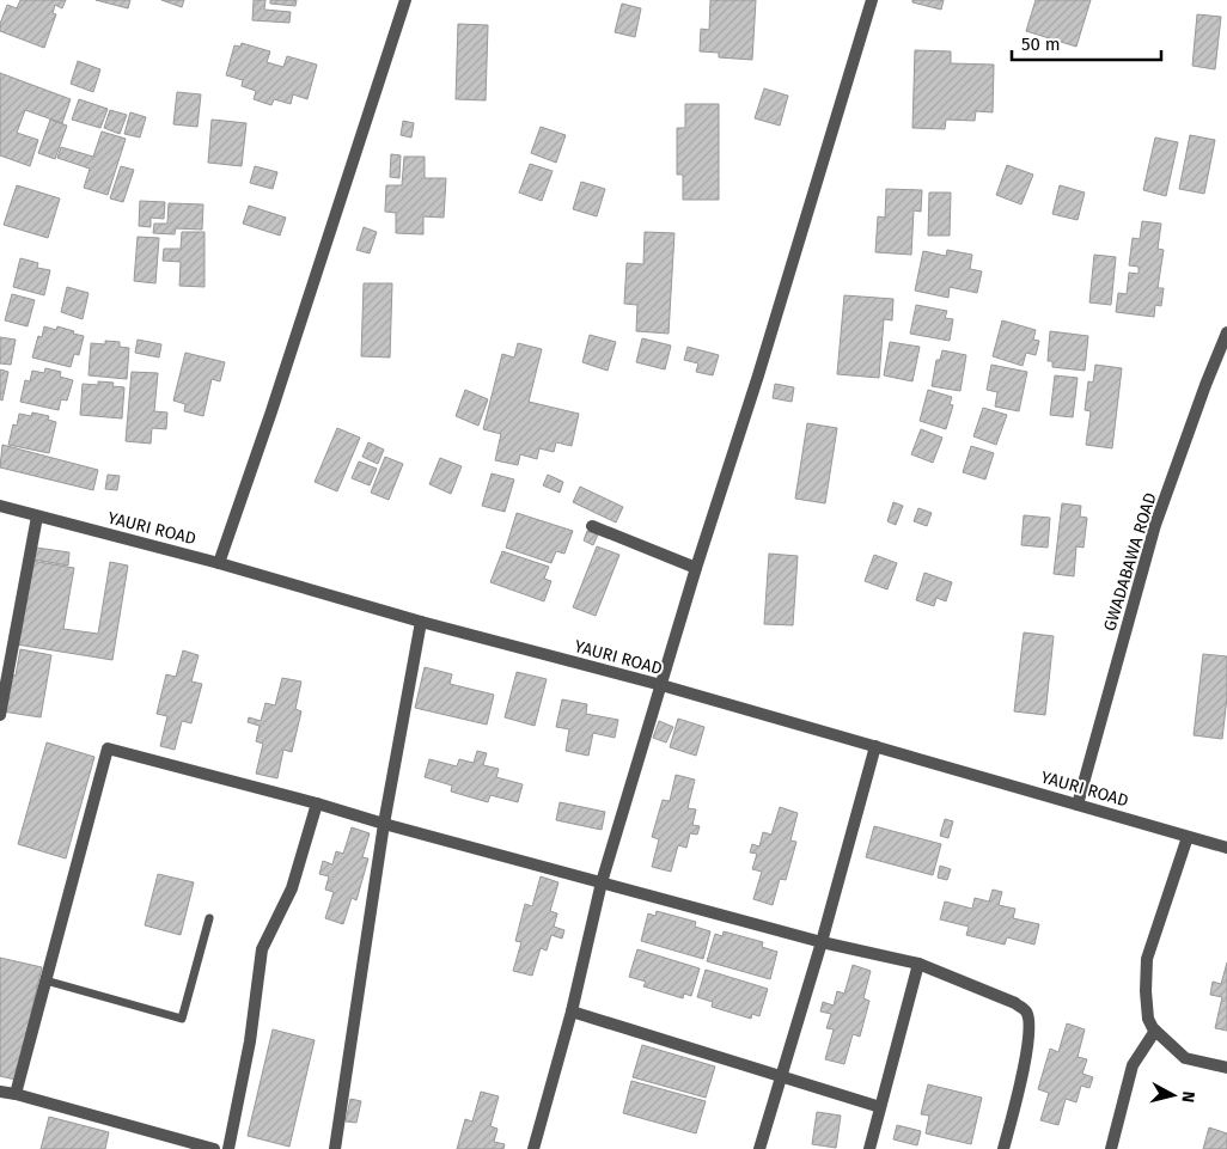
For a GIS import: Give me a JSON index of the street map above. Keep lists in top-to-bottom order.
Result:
{
  "streets": {
    "street": ["YAURI ROAD", "GWADABAWA ROAD"]
  },
  "crossings": [
    ["YAURI ROAD", "GWADABAWA ROAD"]
  ],
  "scale_bar": "50 m",
  "north": "right"
}
